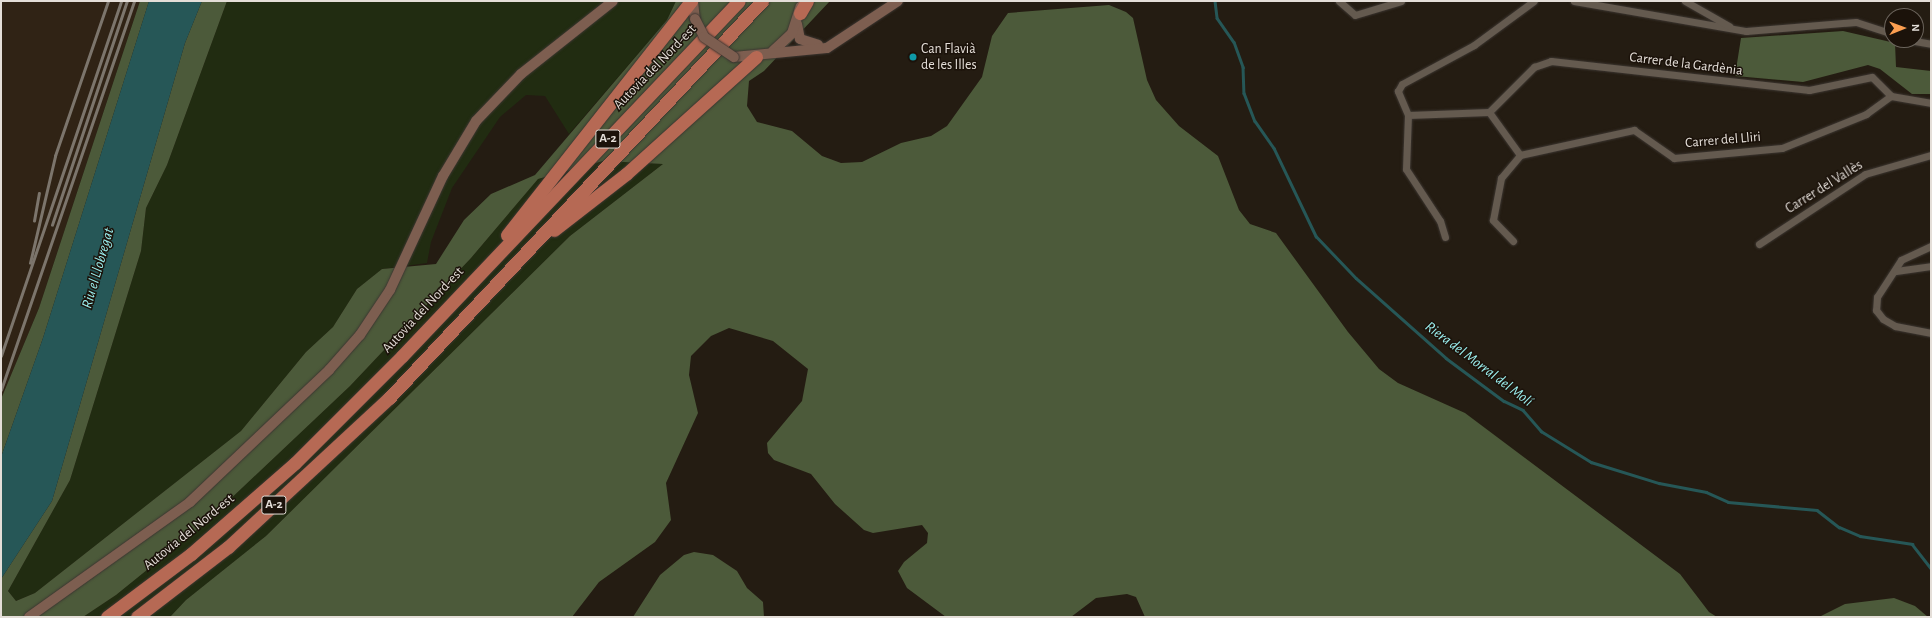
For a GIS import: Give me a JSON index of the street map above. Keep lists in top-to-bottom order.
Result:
{
  "streets": {
    "highway": ["Autovia del Nord-est", "A-2"],
    "street": ["Carrer de la Gardènia", "Carrer del Lliri", "Carrer del Vallès"]
  },
  "crossings": [
    ["Carrer de la Gardènia", "Carrer del Lliri"]
  ],
  "water": ["Riu el Llobregat", "Riera del Morral del Molí"],
  "places": ["Can Flavià de les Illes"],
  "north": "right"
}
